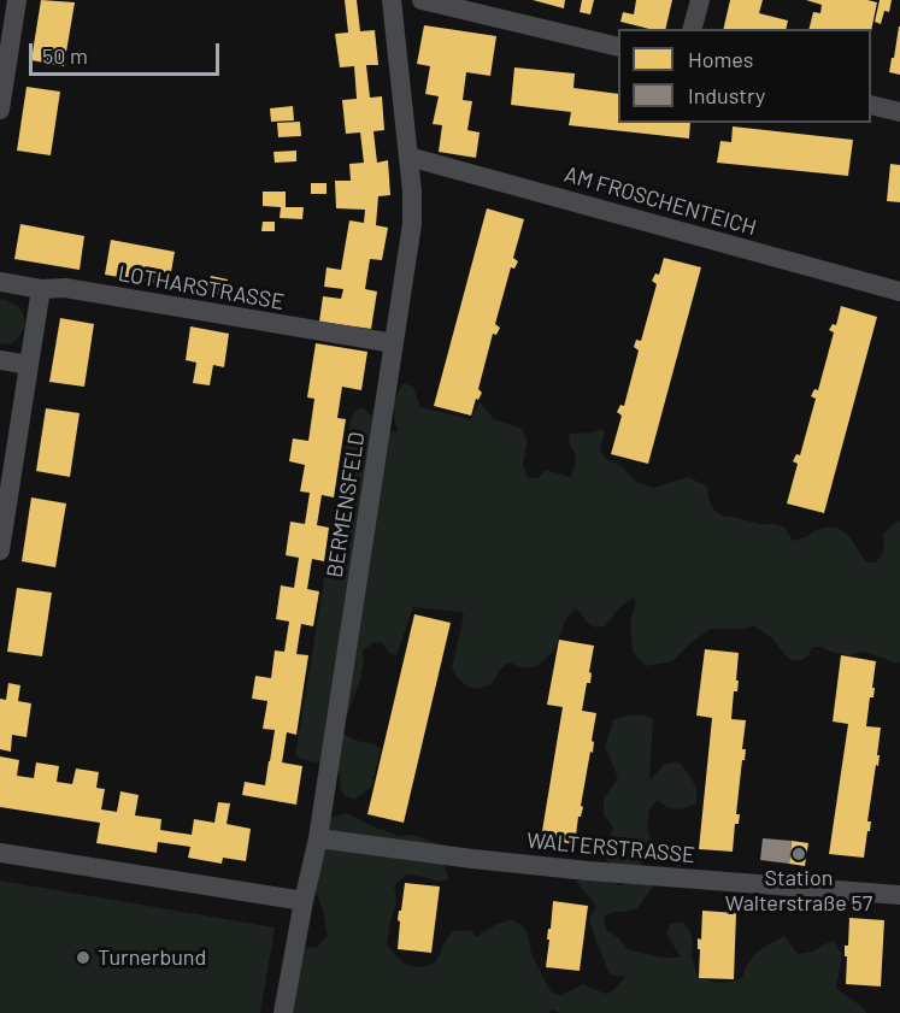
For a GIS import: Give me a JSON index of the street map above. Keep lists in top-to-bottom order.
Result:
{
  "streets": {
    "street": [
      "AM FROSCHENTEICH",
      "LOTHARSTRASSE",
      "BERMENSFELD",
      "WALTERSTRASSE"
    ]
  },
  "crossings": [
    ["AM FROSCHENTEICH", "BERMENSFELD"],
    ["LOTHARSTRASSE", "BERMENSFELD"],
    ["BERMENSFELD", "WALTERSTRASSE"]
  ],
  "places": ["Station Walterstraße 57", "Turnerbund"],
  "legend": ["Homes", "Industry"],
  "scale_bar": "50 m"
}
